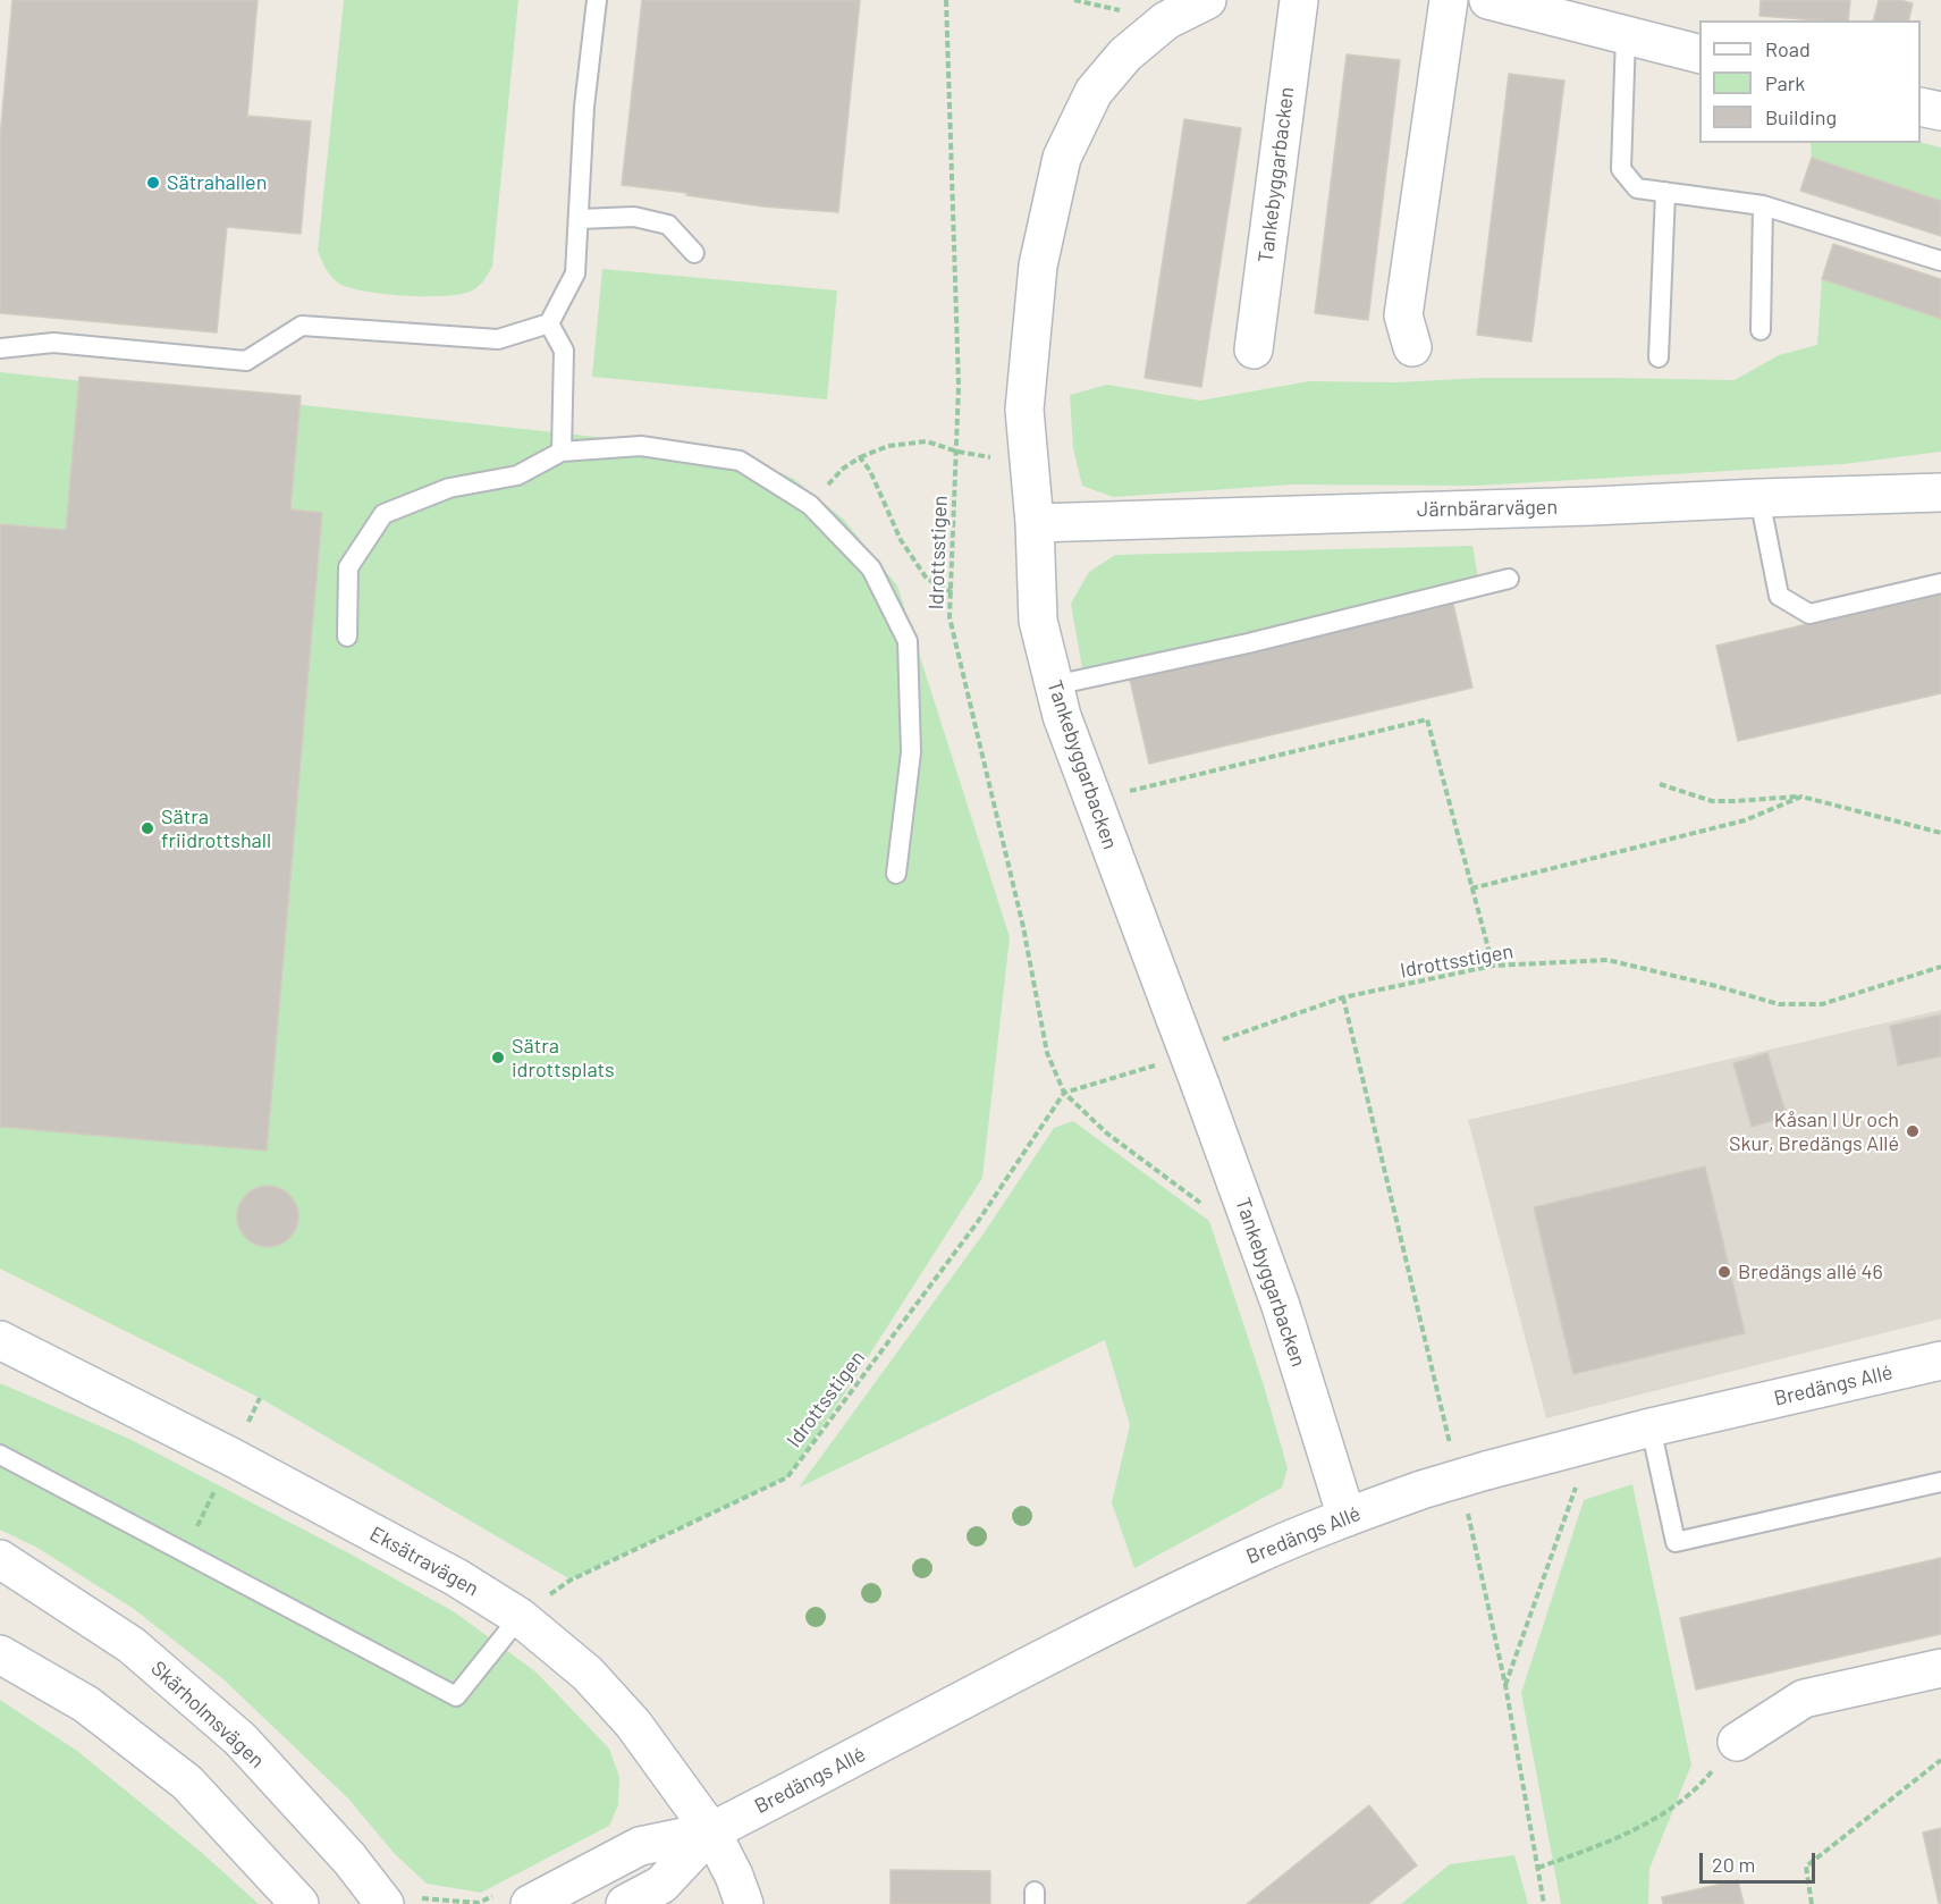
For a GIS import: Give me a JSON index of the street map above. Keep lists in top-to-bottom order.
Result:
{
  "streets": {
    "street": [
      "Tankebyggarbacken",
      "Järnbärarvägen",
      "Bredängs Allé",
      "Eksätravägen",
      "Skärholmsvägen"
    ],
    "path": ["Idrottsstigen"]
  },
  "crossings": [
    ["Tankebyggarbacken", "Järnbärarvägen"],
    ["Tankebyggarbacken", "Bredängs Allé"],
    ["Idrottsstigen", "Eksätravägen"],
    ["Bredängs Allé", "Eksätravägen"]
  ],
  "places": [
    "Sätrahallen",
    "Sätra friidrottshall",
    "Sätra idrottsplats",
    "Kåsan I Ur och Skur, Bredängs Allé",
    "Bredängs allé 46"
  ],
  "legend": ["Road", "Park", "Building"],
  "scale_bar": "20 m"
}
